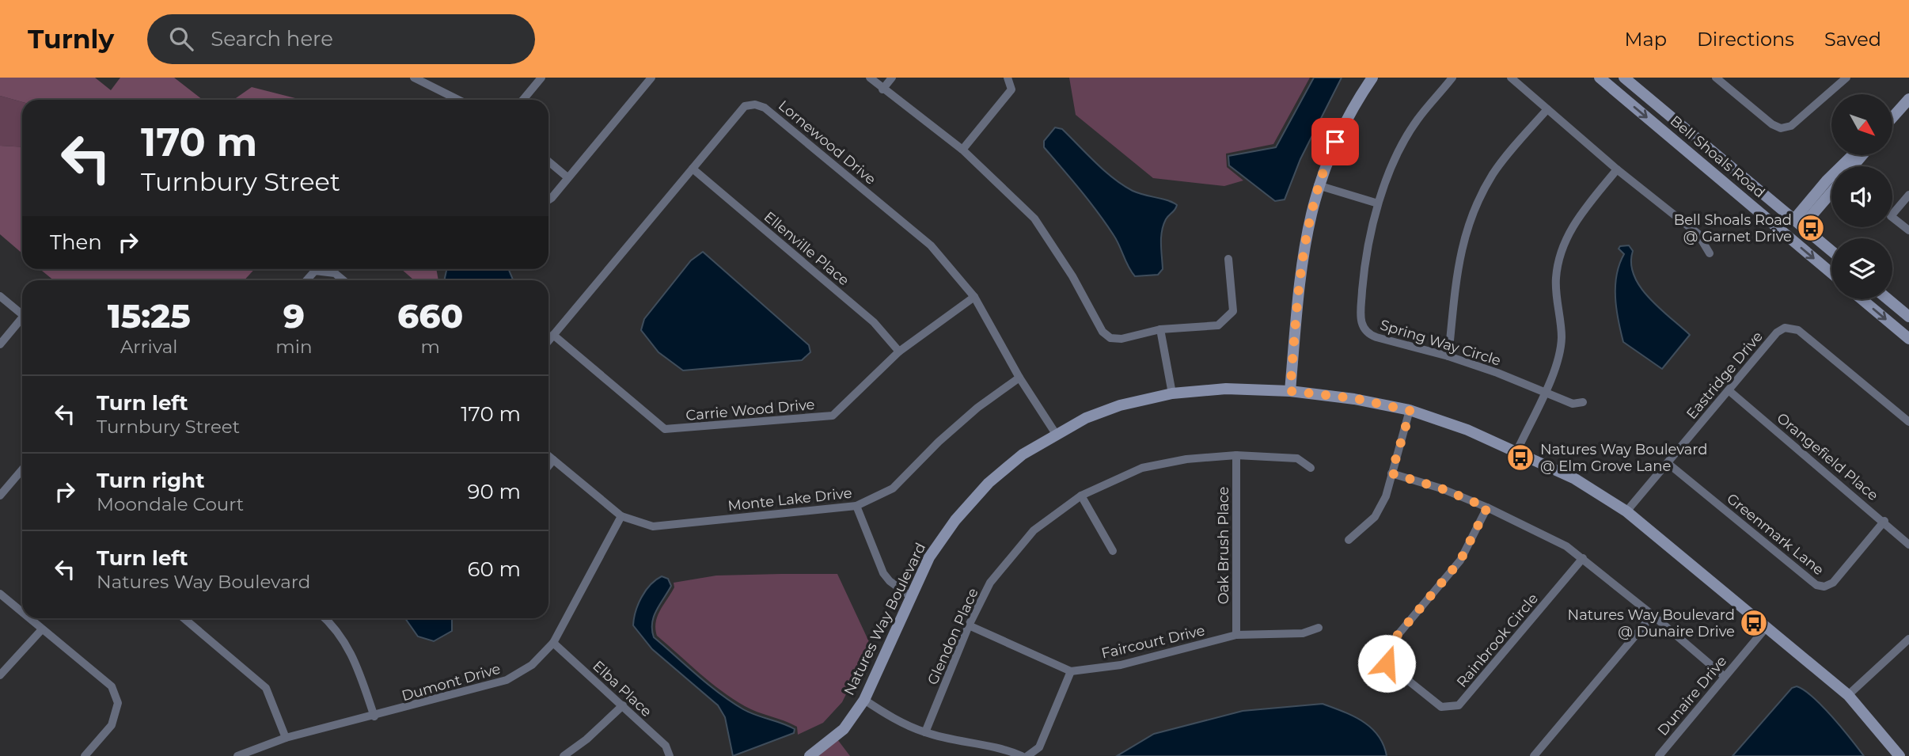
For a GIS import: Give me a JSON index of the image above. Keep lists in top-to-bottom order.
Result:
{
  "streets": {
    "street": [
      "Lornewood Drive",
      "Bell Shoals Road",
      "Ellenville Place",
      "Spring Way Circle",
      "Eastridge Drive",
      "Carrie Wood Drive",
      "Orangefield Place",
      "Monte Lake Drive",
      "Greenmark Lane",
      "Oak Brush Place",
      "Natures Way Boulevard",
      "Glendon Place",
      "Rainbrook Circle",
      "Faircourt Drive",
      "Dumont Drive",
      "Elba Place",
      "Dunaire Drive"
    ]
  },
  "crossings": [
    ["Lornewood Drive", "Ellenville Place"],
    ["Lornewood Drive", "Carrie Wood Drive"],
    ["Lornewood Drive", "Monte Lake Drive"],
    ["Lornewood Drive", "Natures Way Boulevard"],
    ["Ellenville Place", "Carrie Wood Drive"],
    ["Eastridge Drive", "Orangefield Place"],
    ["Eastridge Drive", "Greenmark Lane"],
    ["Eastridge Drive", "Natures Way Boulevard"],
    ["Orangefield Place", "Greenmark Lane"],
    ["Monte Lake Drive", "Dumont Drive"],
    ["Oak Brush Place", "Glendon Place"],
    ["Oak Brush Place", "Faircourt Drive"],
    ["Natures Way Boulevard", "Dunaire Drive"],
    ["Dumont Drive", "Elba Place"]
  ],
  "places": {
    "bus stop": ["Bell Shoals Road @ Garnet Drive", "Natures Way Boulevard @ Elm Grove Lane", "Natures Way Boulevard @ Dunaire Drive"]
  },
  "north": "bottom right",
  "page": {
    "header": "Turnly",
    "search": "Search here",
    "nav": ["Map", "Directions", "Saved"],
    "turn": ["170 m", "Turnbury Street"],
    "then": "Then",
    "eta": [
      "15:25",
      "Arrival",
      "9",
      "min",
      "660",
      "m"
    ],
    "list": [
      {
        "name": "Turn left",
        "note": "Turnbury Street",
        "value": "170 m"
      },
      {
        "name": "Turn right",
        "note": "Moondale Court",
        "value": "90 m"
      },
      {
        "name": "Turn left",
        "note": "Natures Way Boulevard",
        "value": "60 m"
      }
    ]
  }
}
